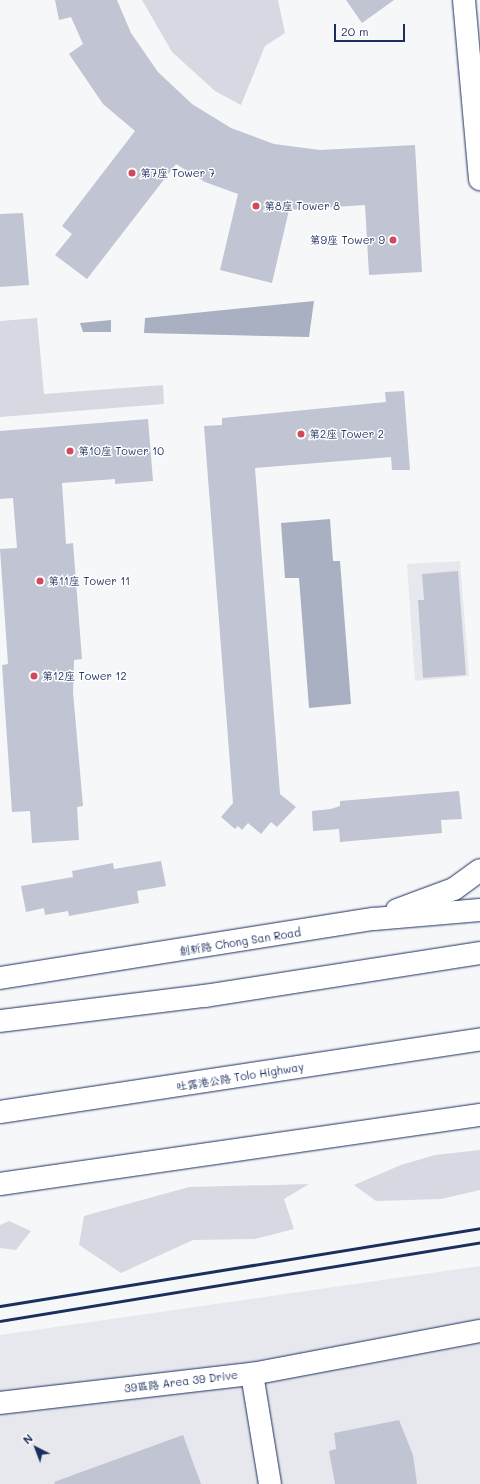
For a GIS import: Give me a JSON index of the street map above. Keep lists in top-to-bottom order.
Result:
{
  "streets": {
    "main road": ["創新路 Chong San Road", "吐露港公路 Tolo Highway", "39區路 Area 39 Drive"]
  },
  "places": [
    "第7座 Tower 7",
    "第8座 Tower 8",
    "第9座 Tower 9",
    "第2座 Tower 2",
    "第10座 Tower 10",
    "第11座 Tower 11",
    "第12座 Tower 12"
  ],
  "scale_bar": "20 m",
  "north": "top left"
}
